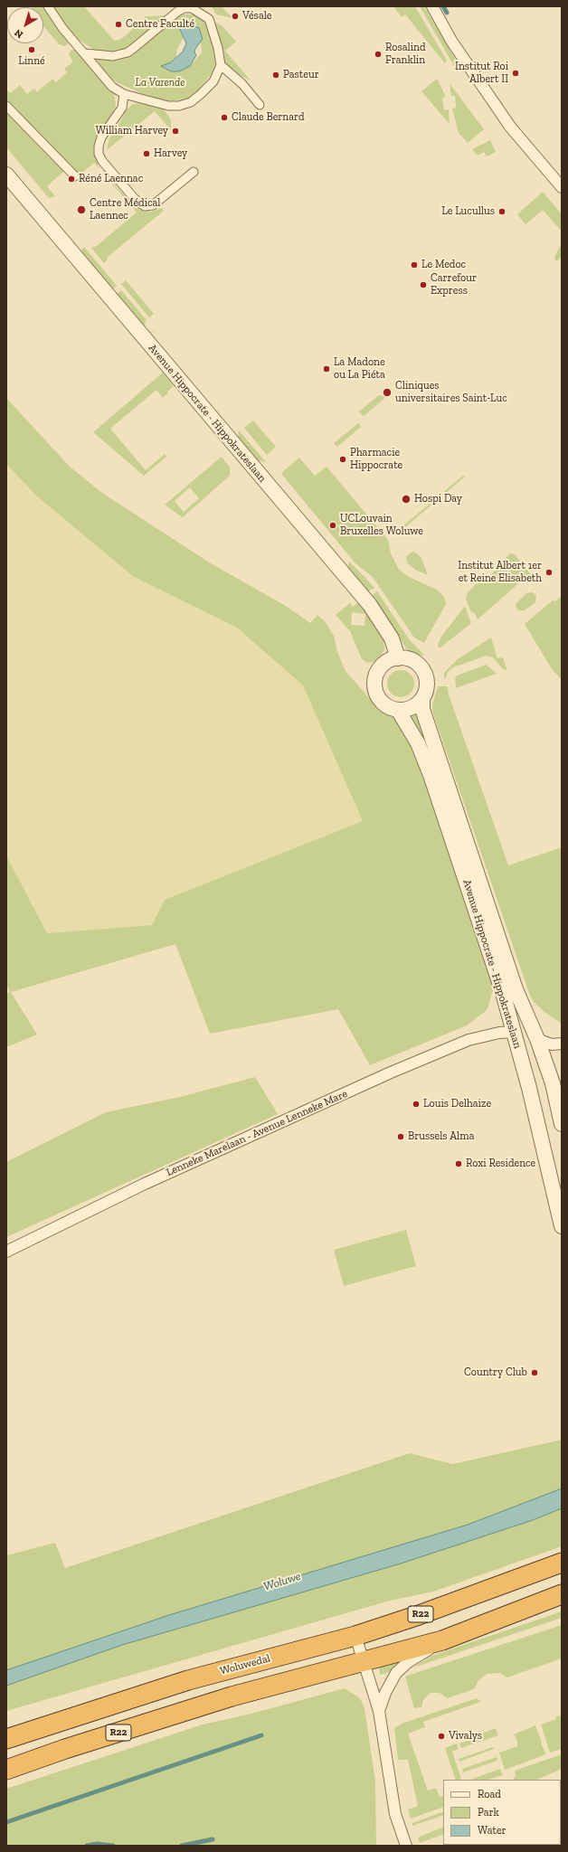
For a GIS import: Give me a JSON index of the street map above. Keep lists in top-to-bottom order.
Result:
{
  "streets": {
    "highway": ["R22", "Woluwedal"],
    "street": ["Avenue Hippocrate - Hippokrateslaan", "Lenneke Marelaan - Avenue Lenneke Mare"]
  },
  "crossings": [
    ["Avenue Hippocrate - Hippokrateslaan", "Lenneke Marelaan - Avenue Lenneke Mare"]
  ],
  "water": ["Woluwe"],
  "parks": ["La Varende"],
  "places": [
    "Vésale",
    "Centre Faculté",
    "Linné",
    "Rosalind Franklin",
    "Institut Roi Albert II",
    "Pasteur",
    "Claude Bernard",
    "William Harvey",
    "Harvey",
    "Réné Laennac",
    "Centre Médical Laennec",
    "Le Lucullus",
    "Le Medoc",
    "Carrefour Express",
    "La Madone ou La Piéta",
    "Cliniques universitaires Saint-Luc",
    "Pharmacie Hippocrate",
    "Hospi Day",
    "UCLouvain Bruxelles Woluwe",
    "Institut Albert 1er et Reine Elisabeth",
    "Louis Delhaize",
    "Brussels Alma",
    "Roxi Residence",
    "Country Club",
    "Vivalys"
  ],
  "legend": ["Road", "Park", "Water"],
  "north": "bottom left"
}
